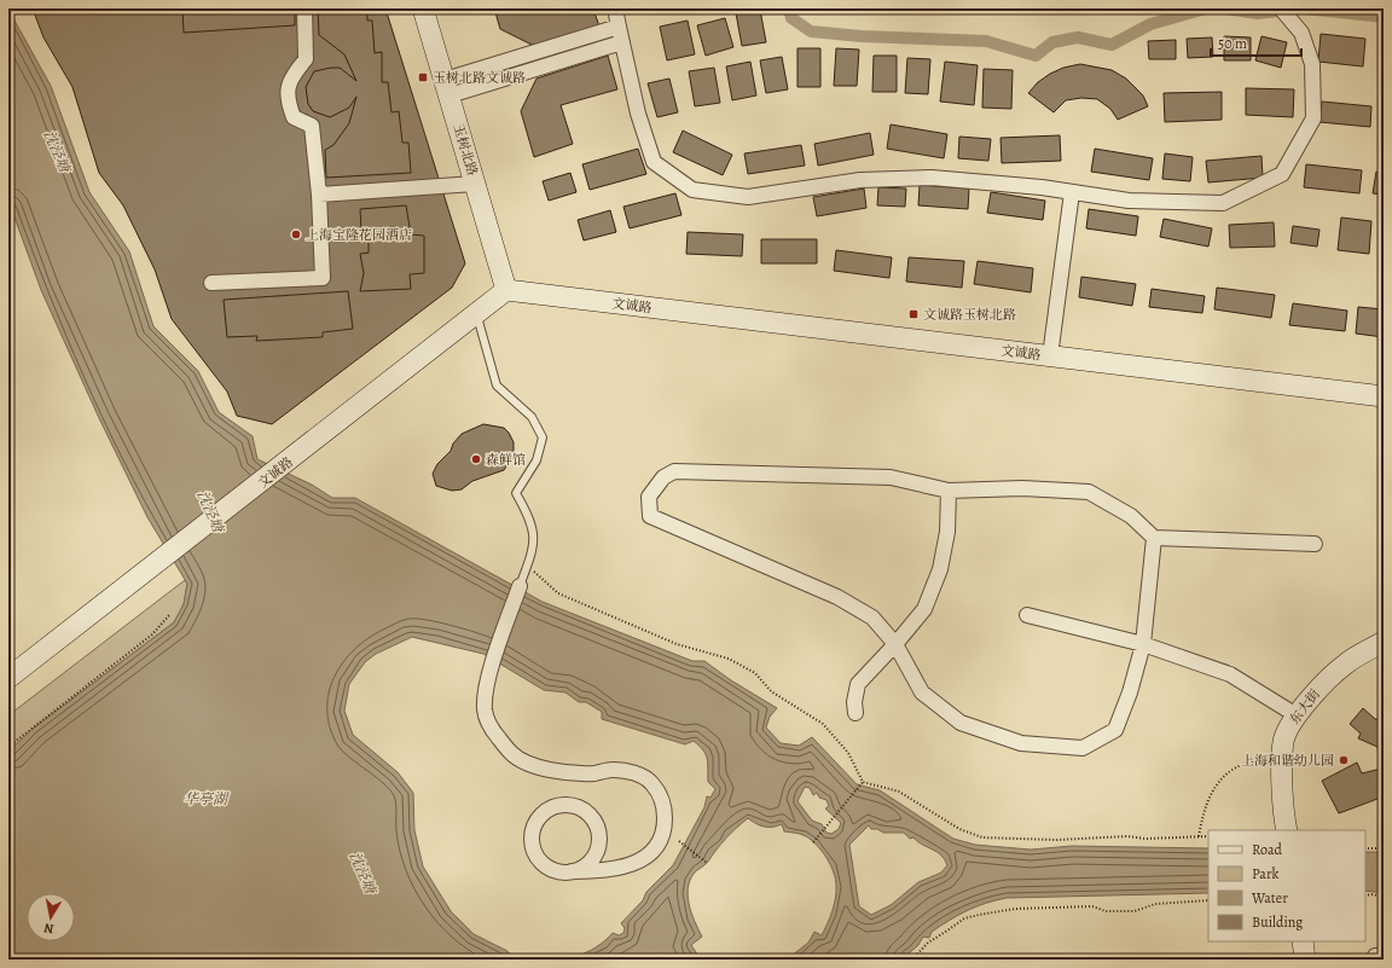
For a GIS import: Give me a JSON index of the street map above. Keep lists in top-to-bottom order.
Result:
{
  "streets": {
    "street": ["玉树北路", "文诚路", "东大街"]
  },
  "crossings": [
    ["玉树北路", "文诚路"]
  ],
  "water": ["沈泾塘", "华亭湖"],
  "places": {
    "transit": ["玉树北路文诚路", "文诚路玉树北路"],
    "other": ["上海宝隆花园酒店", "森鲜馆", "上海和谐幼儿园"]
  },
  "legend": [
    "Road",
    "Park",
    "Water",
    "Building"
  ],
  "scale_bar": "50 m",
  "north": "bottom"
}
